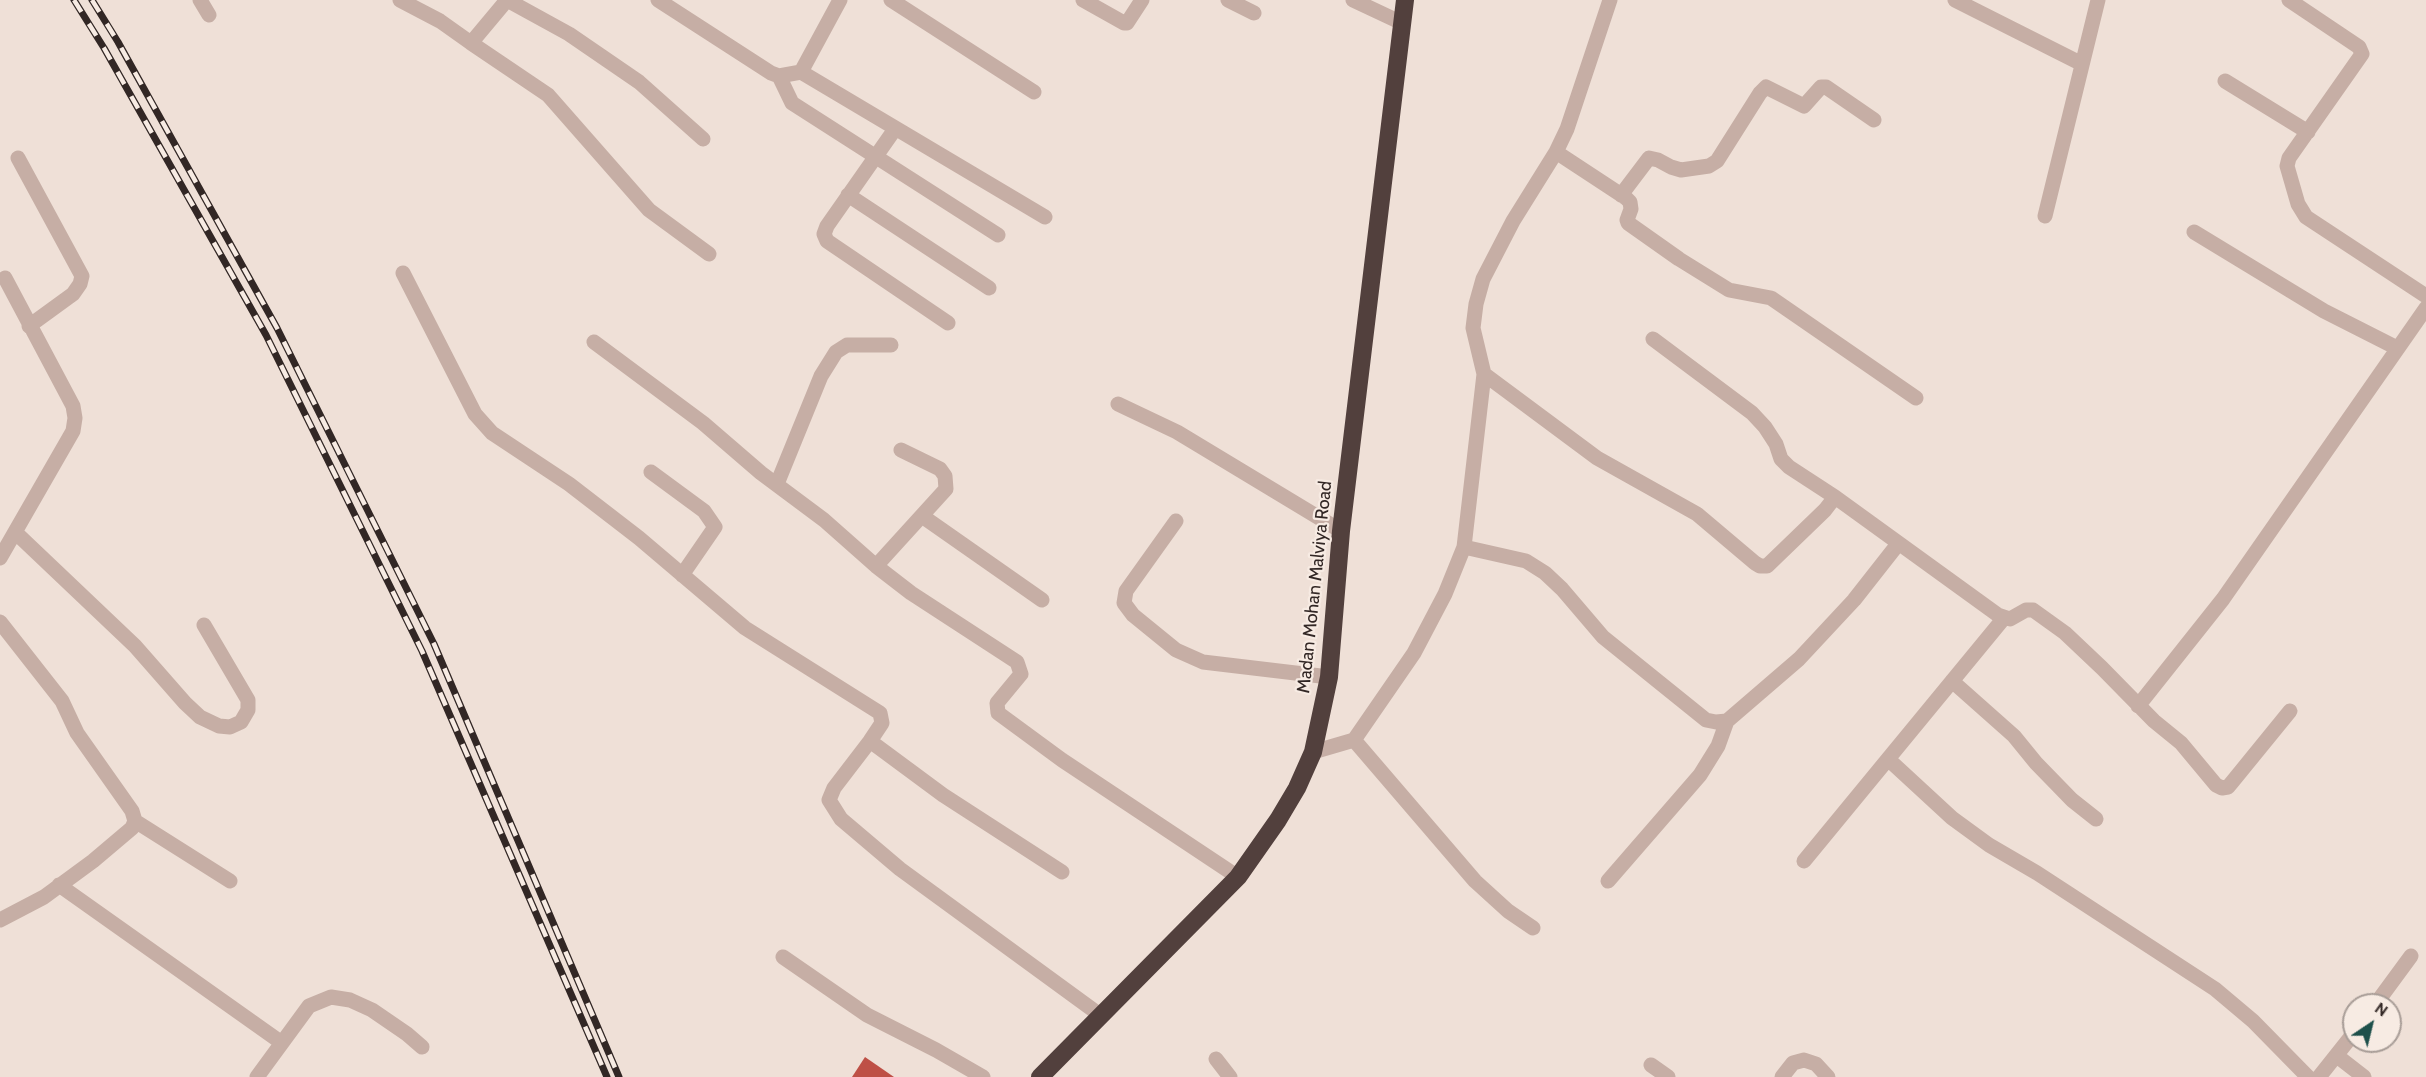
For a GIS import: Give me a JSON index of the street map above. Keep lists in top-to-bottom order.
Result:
{
  "streets": {
    "highway": ["Madan Mohan Malviya Road"]
  },
  "north": "top right"
}
